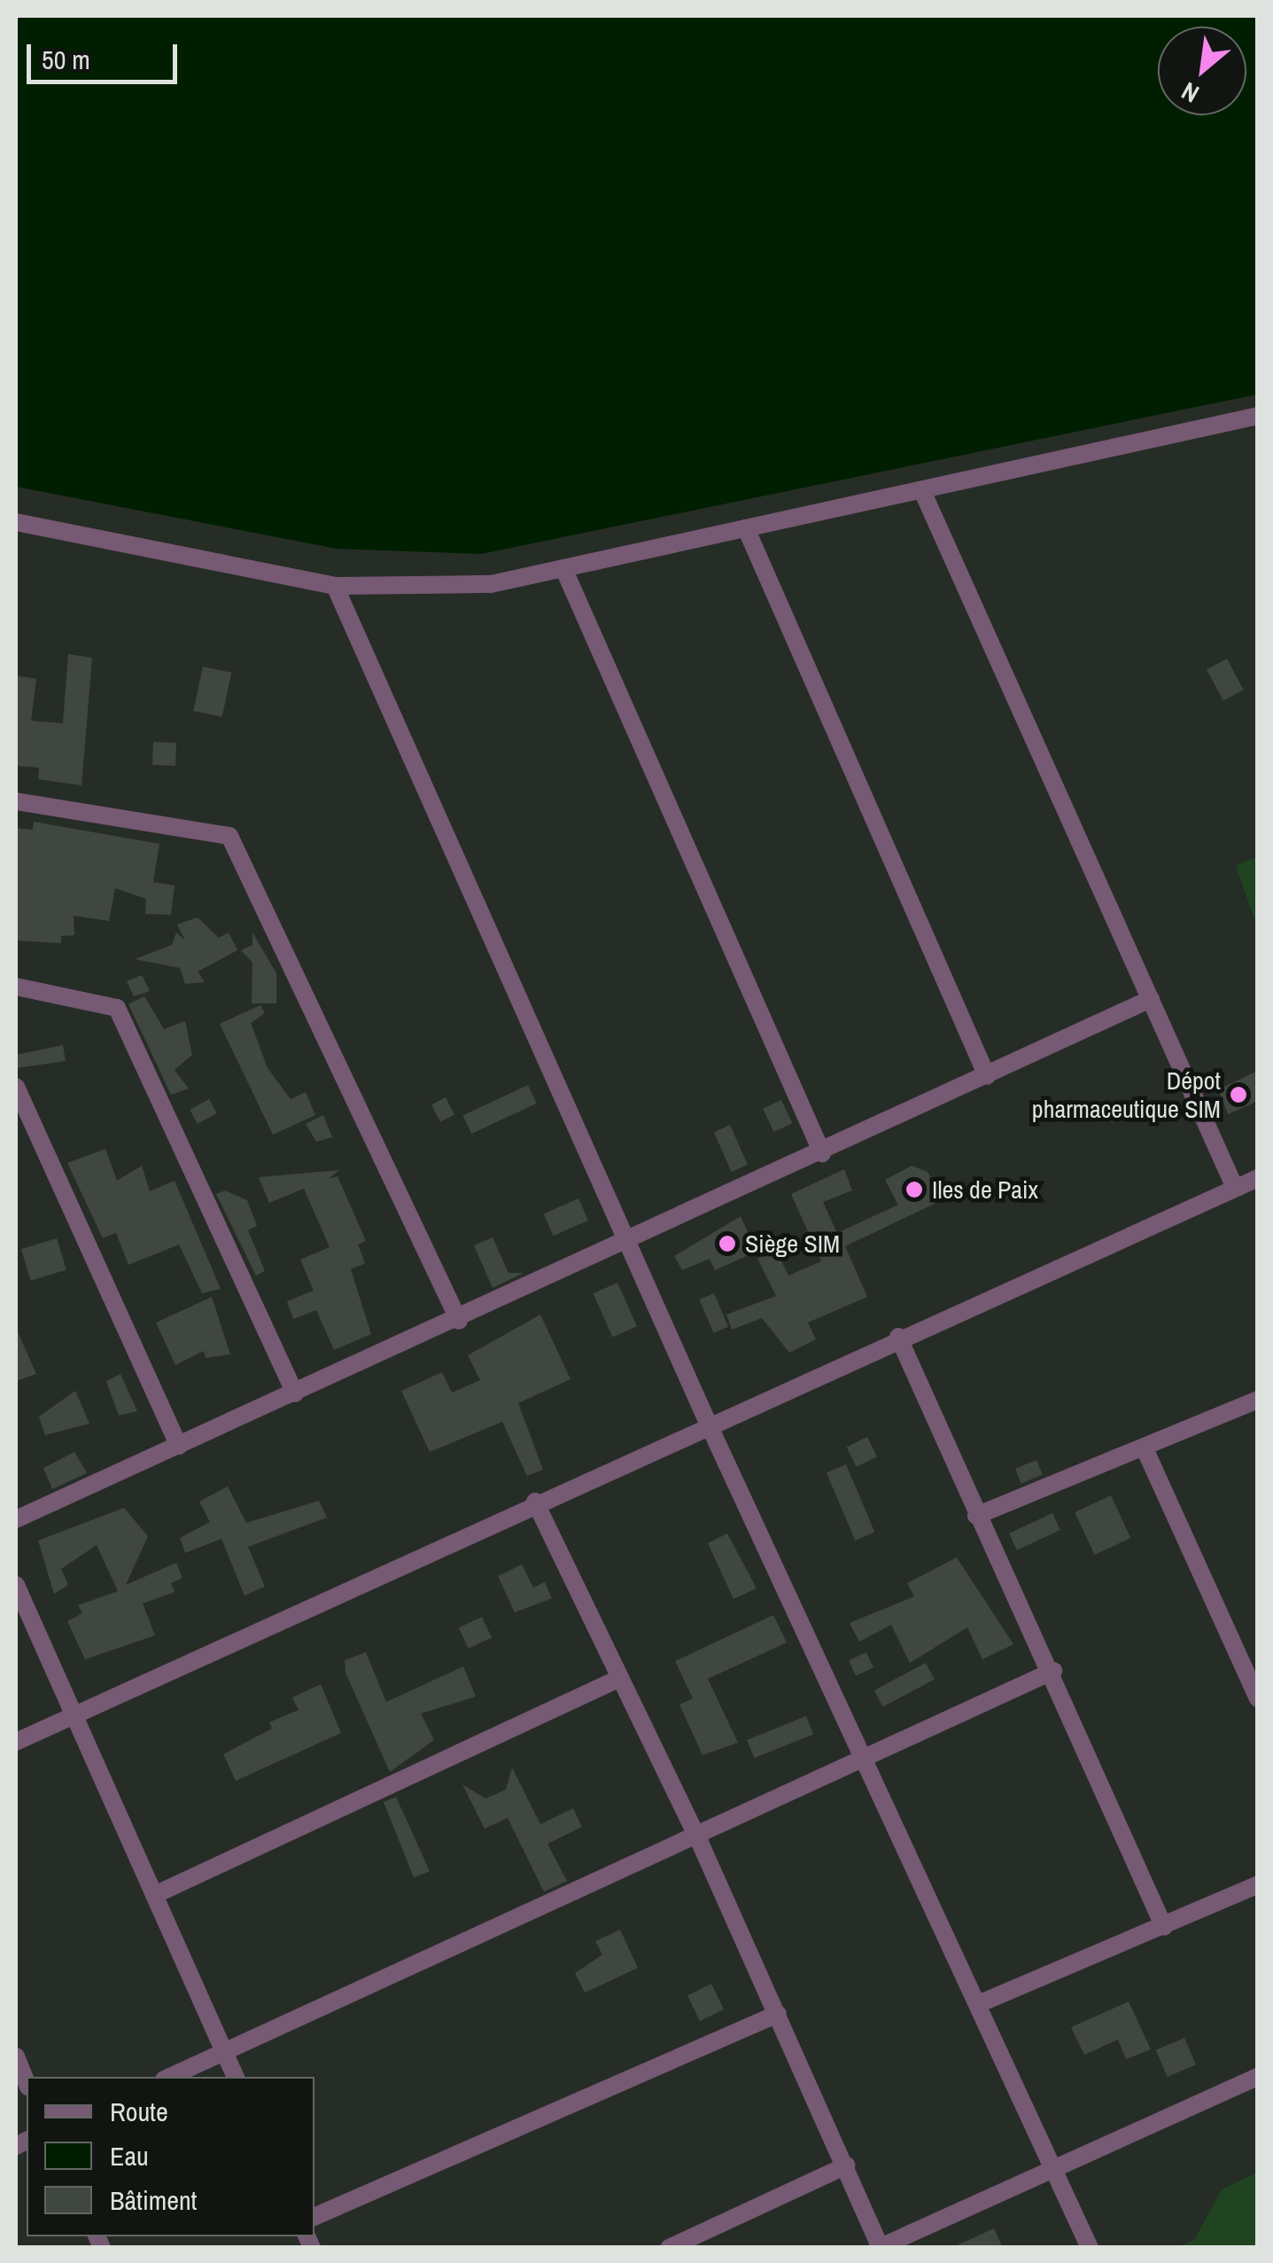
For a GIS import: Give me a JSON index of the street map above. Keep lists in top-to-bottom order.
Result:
{
  "places": ["Dépot pharmaceutique SIM", "Iles de Paix", "Siège SIM"],
  "legend": ["Route", "Eau", "Bâtiment"],
  "scale_bar": "50 m",
  "north": "bottom left"
}
